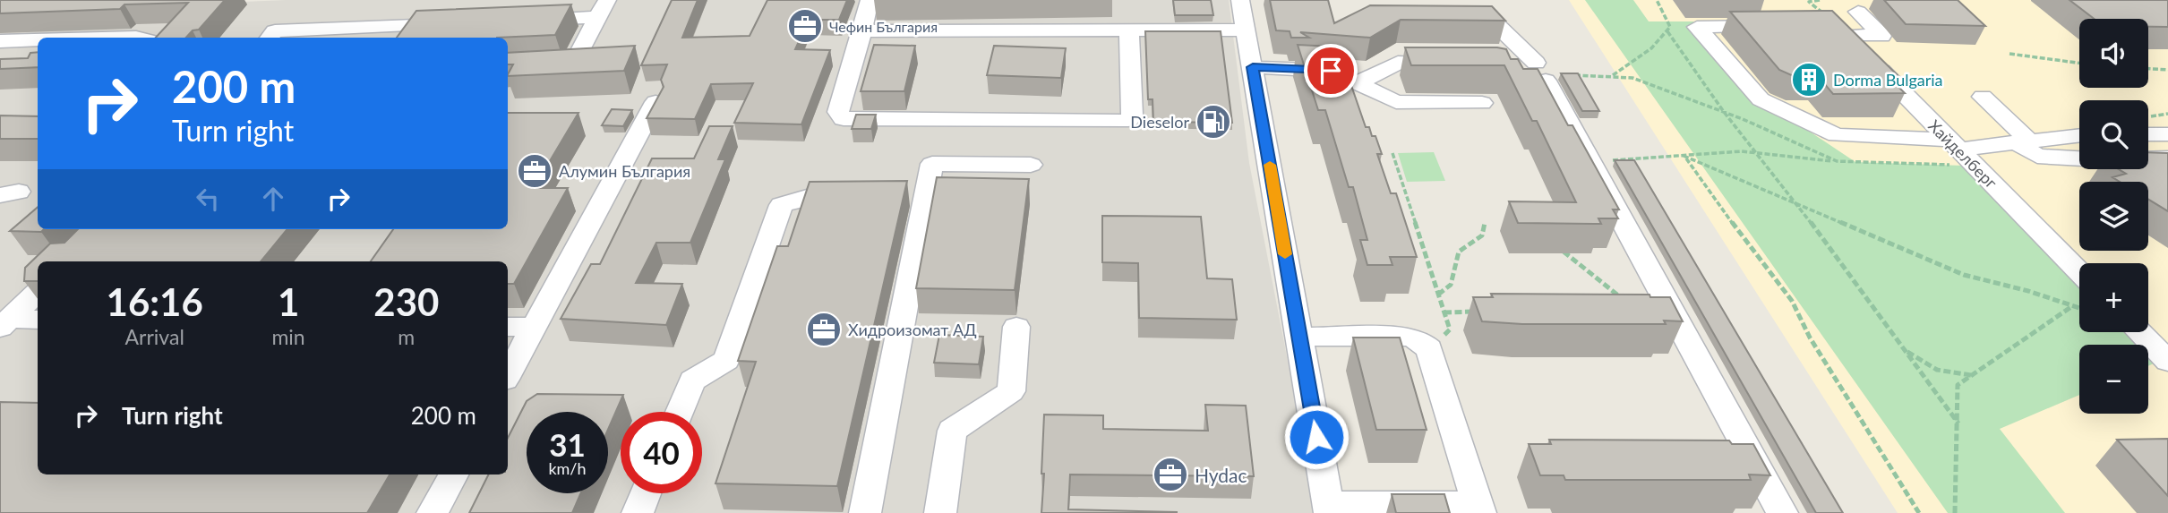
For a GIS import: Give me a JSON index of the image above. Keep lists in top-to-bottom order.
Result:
{
  "streets": {
    "street": ["Хайделберг"]
  },
  "places": {
    "office": [
      "Чефин България",
      "Алумин България",
      "Хидроизомат АД",
      "Hydac"
    ],
    "building": ["Dorma Bulgaria"],
    "fuel station": ["Dieselor"]
  },
  "page": {
    "map_buttons": ["+", "−"],
    "turn": ["200 m", "Turn right"],
    "eta": [
      "16:16",
      "Arrival",
      "1",
      "min",
      "230",
      "m"
    ],
    "list": [
      {
        "name": "Turn right",
        "value": "200 m"
      }
    ],
    "speed": "31 km/h",
    "limit": "40"
  }
}
